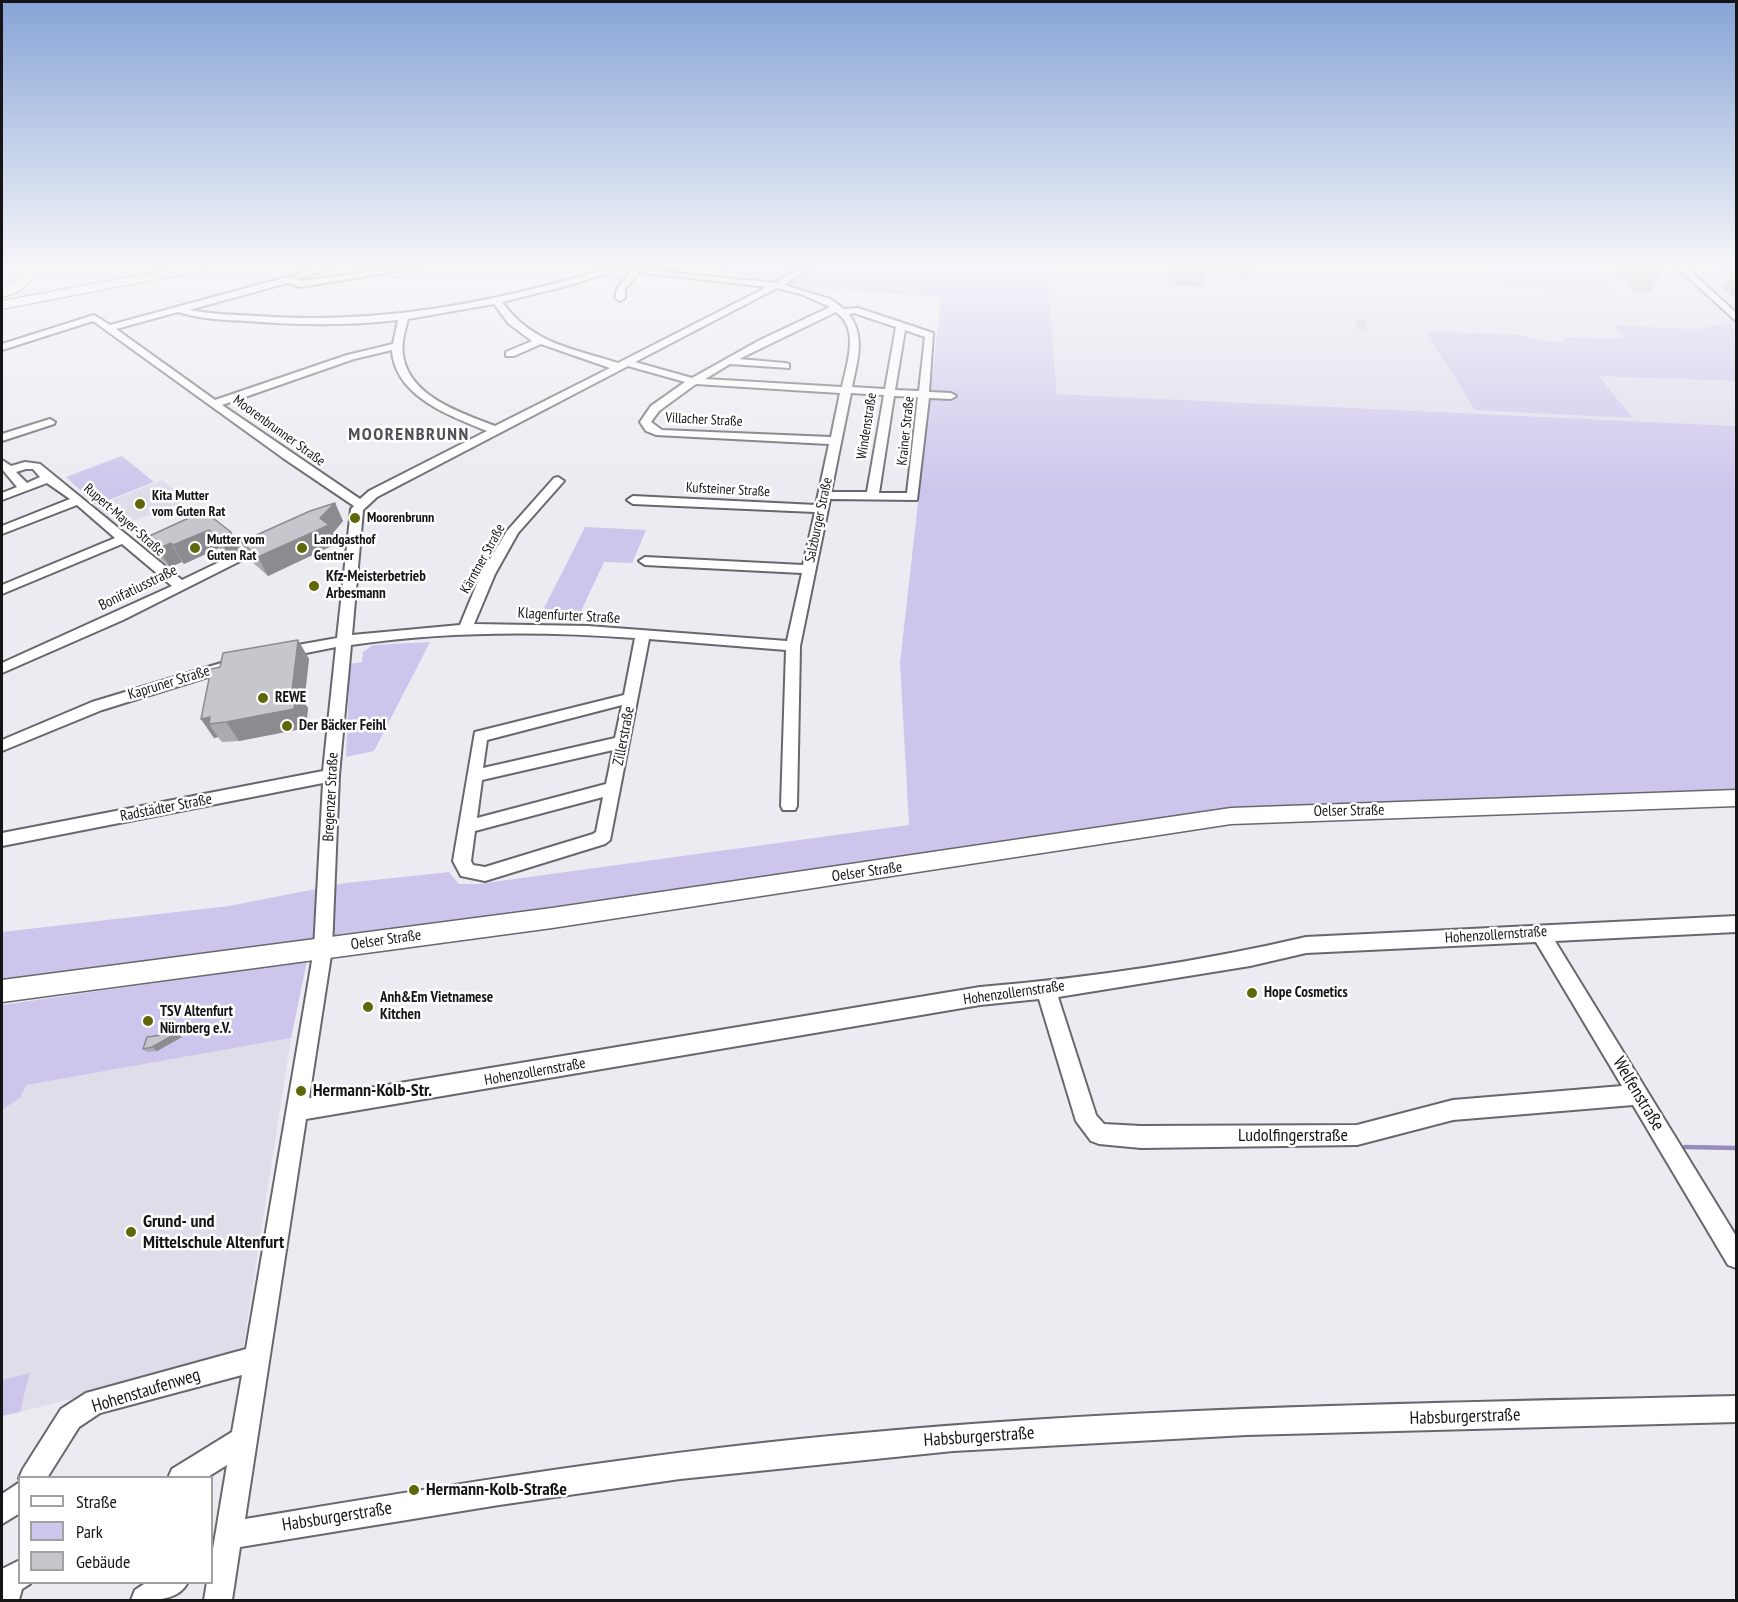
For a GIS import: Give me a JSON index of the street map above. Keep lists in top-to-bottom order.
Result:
{
  "streets": {
    "main road": ["Oelser Straße"],
    "street": [
      "Villacher Straße",
      "Windenstraße",
      "Moorenbrunner Straße",
      "Krainer Straße",
      "Kufsteiner Straße",
      "Rupert-Mayer-Straße",
      "Salzburger Straße",
      "Kärntner Straße",
      "Bonifatiusstraße",
      "Klagenfurter Straße",
      "Kapruner Straße",
      "Zillerstraße",
      "Bregenzer Straße",
      "Radstädter Straße",
      "Hohenzollernstraße",
      "Welfenstraße",
      "Ludolfingerstraße",
      "Hohenstaufenweg",
      "Habsburgerstraße"
    ]
  },
  "crossings": [
    ["Villacher Straße", "Salzburger Straße"],
    ["Windenstraße", "Krainer Straße"],
    ["Moorenbrunner Straße", "Bregenzer Straße"],
    ["Krainer Straße", "Salzburger Straße"],
    ["Kufsteiner Straße", "Salzburger Straße"],
    ["Rupert-Mayer-Straße", "Bonifatiusstraße"],
    ["Salzburger Straße", "Klagenfurter Straße"],
    ["Kärntner Straße", "Klagenfurter Straße"],
    ["Klagenfurter Straße", "Kapruner Straße"],
    ["Klagenfurter Straße", "Zillerstraße"],
    ["Klagenfurter Straße", "Bregenzer Straße"],
    ["Kapruner Straße", "Bregenzer Straße"],
    ["Bregenzer Straße", "Radstädter Straße"],
    ["Bregenzer Straße", "Oelser Straße"],
    ["Hohenzollernstraße", "Welfenstraße"],
    ["Hohenzollernstraße", "Ludolfingerstraße"],
    ["Welfenstraße", "Ludolfingerstraße"]
  ],
  "districts": ["MOORENBRUNN"],
  "places": [
    "Kita Mutter vom Guten Rat",
    "Moorenbrunn",
    "Mutter vom Guten Rat",
    "Landgasthof Gentner",
    "Kfz-Meisterbetrieb Arbesmann",
    "REWE",
    "Der Bäcker Feihl",
    "Hope Cosmetics",
    "Anh&Em Vietnamese Kitchen",
    "TSV Altenfurt Nürnberg e.V.",
    "Hermann-Kolb-Str.",
    "Grund- und Mittelschule Altenfurt",
    "Hermann-Kolb-Straße"
  ],
  "legend": ["Straße", "Park", "Gebäude"]
}
